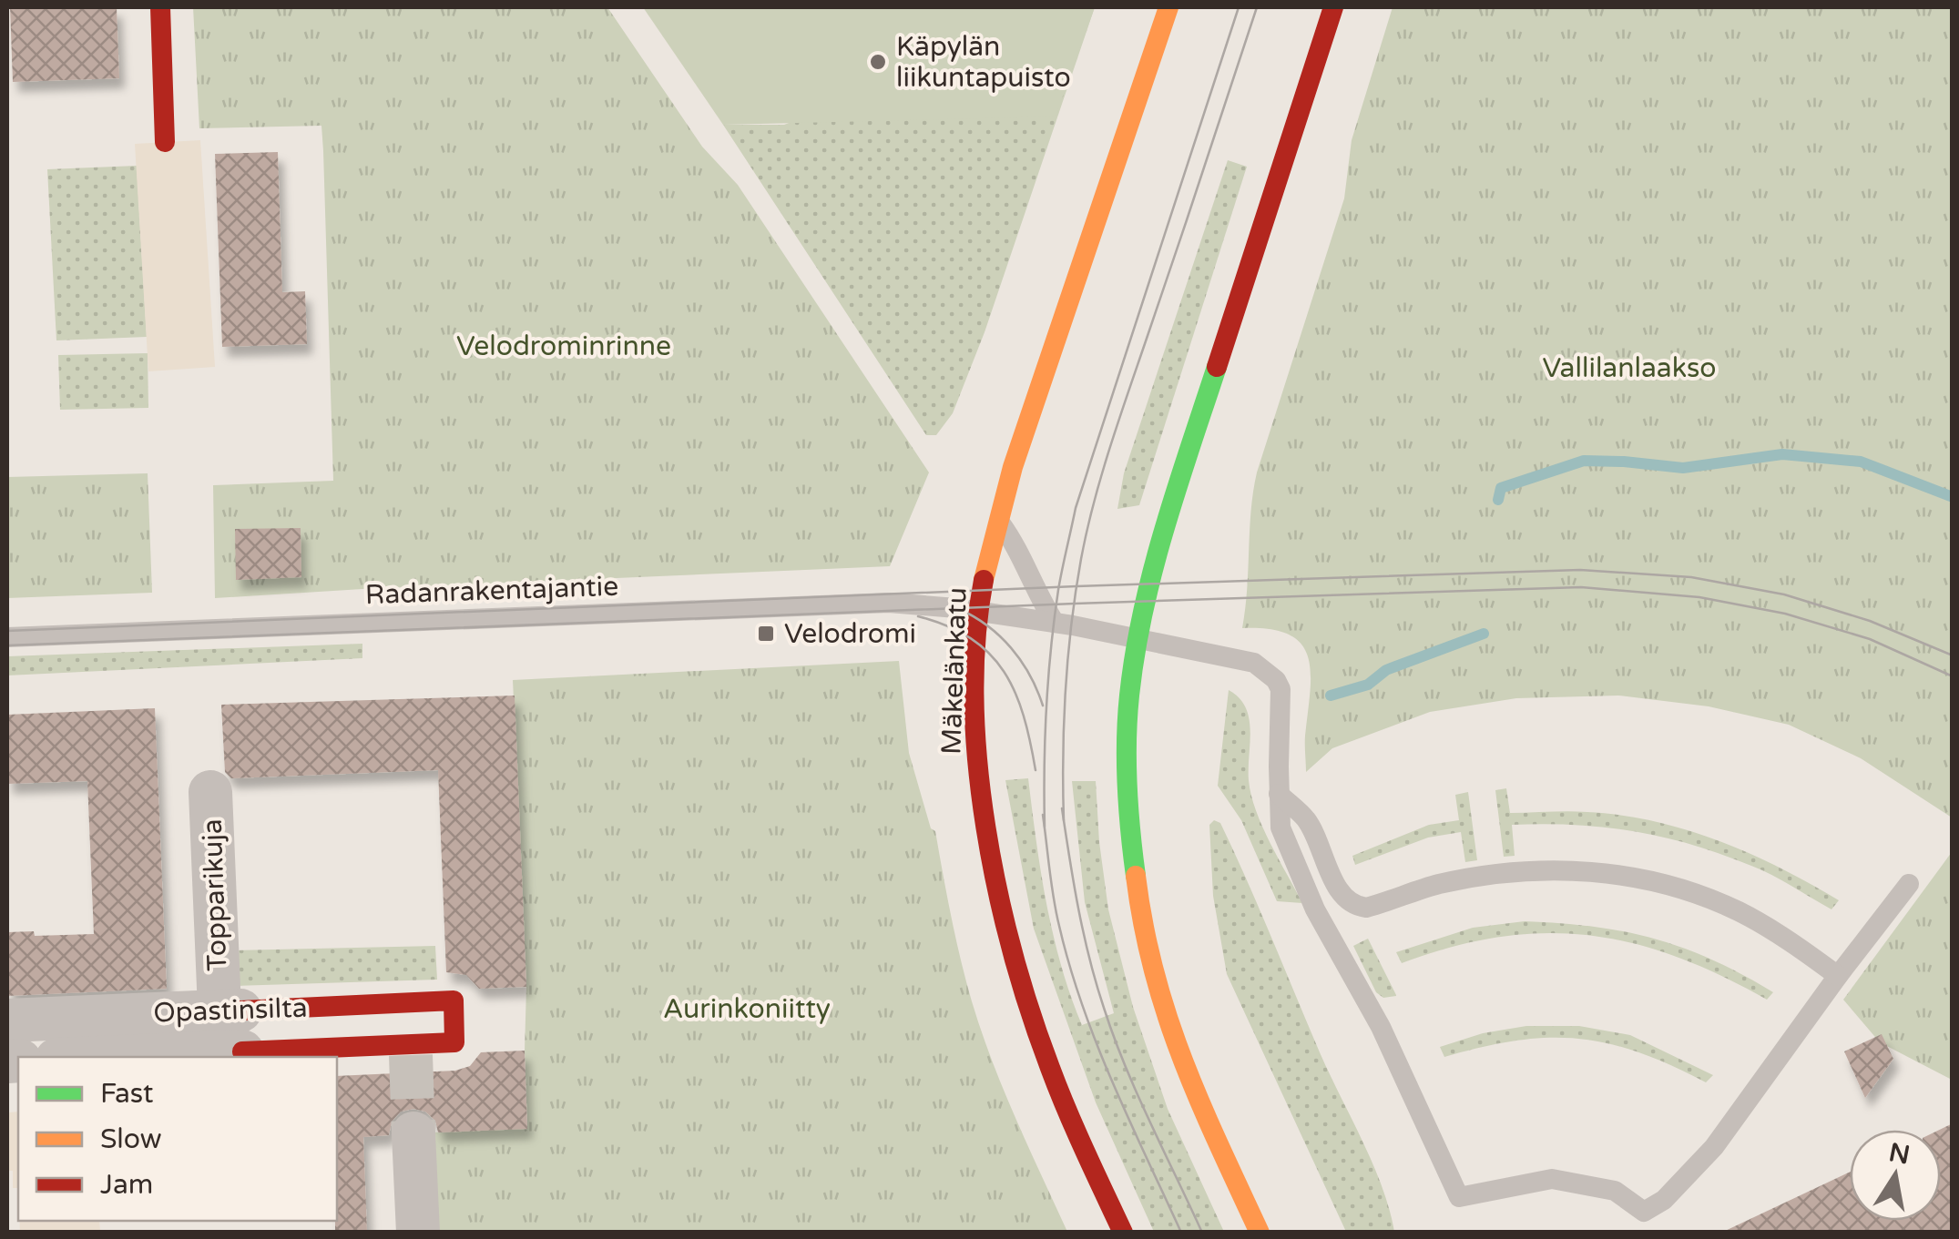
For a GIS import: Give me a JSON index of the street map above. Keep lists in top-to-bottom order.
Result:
{
  "streets": {
    "main road": ["Mäkelänkatu", "Opastinsilta"],
    "street": ["Topparikuja"],
    "lane": ["Radanrakentajantie"]
  },
  "crossings": [
    ["Radanrakentajantie", "Mäkelänkatu"],
    ["Topparikuja", "Opastinsilta"]
  ],
  "parks": ["Velodrominrinne", "Vallilanlaakso", "Aurinkoniitty"],
  "places": {
    "other": ["Käpylän liikuntapuisto"],
    "transit": ["Velodromi"]
  },
  "legend": ["Fast", "Slow", "Jam"],
  "north": "top"
}
